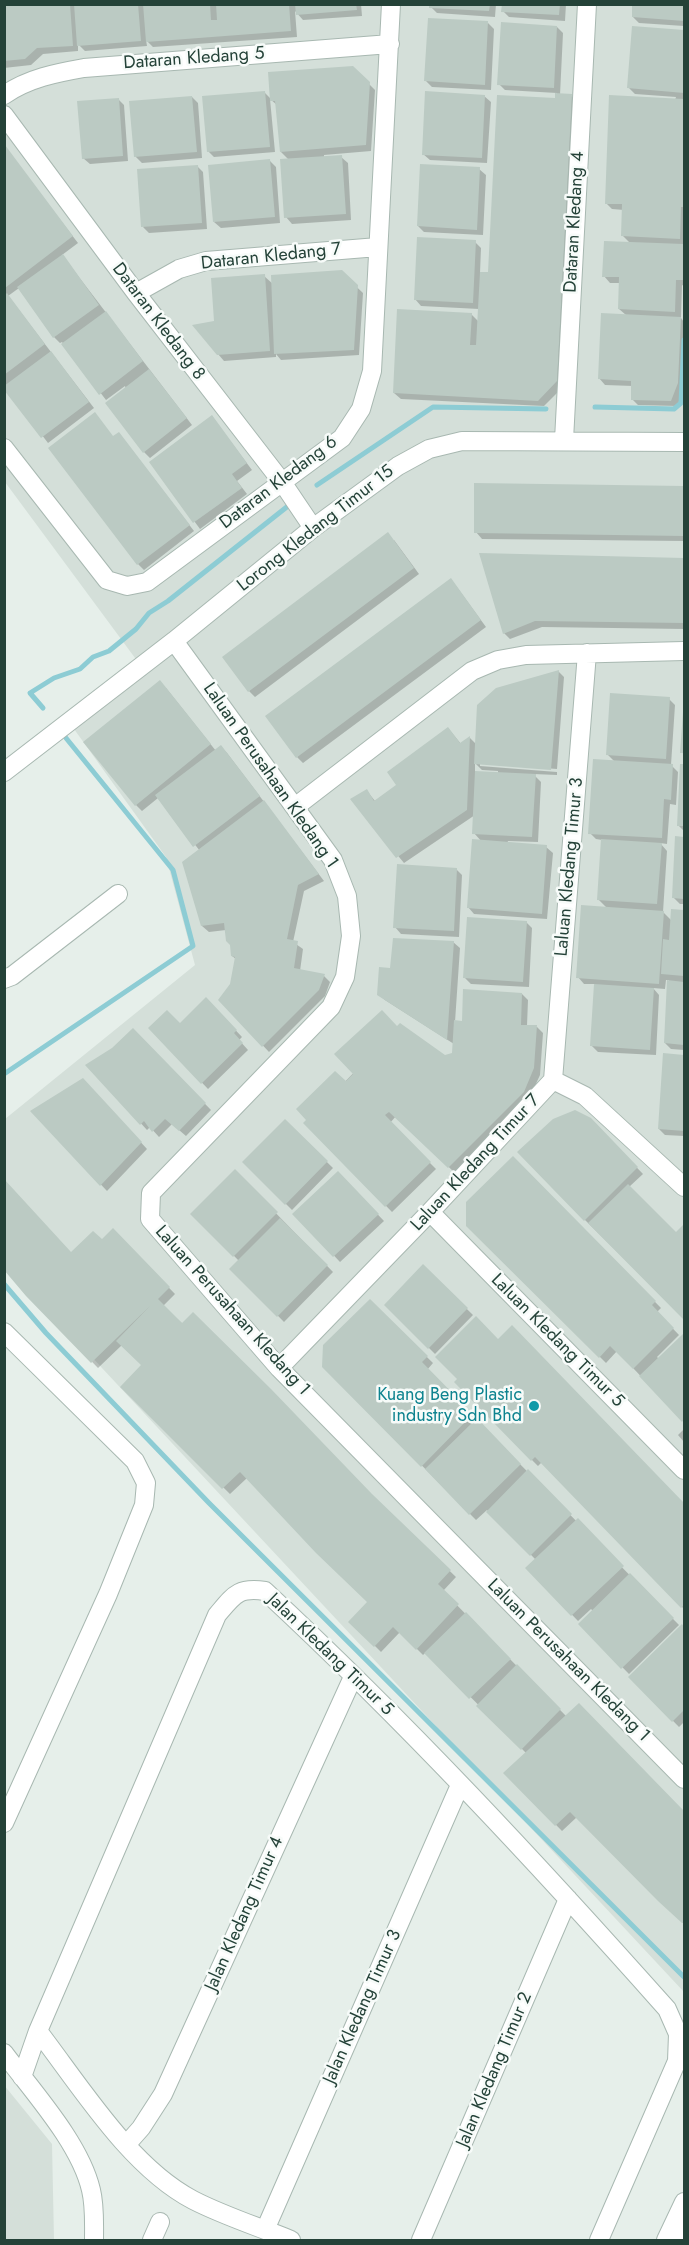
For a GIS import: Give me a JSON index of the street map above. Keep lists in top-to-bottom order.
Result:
{
  "streets": {
    "street": [
      "Dataran Kledang 5",
      "Dataran Kledang 4",
      "Dataran Kledang 7",
      "Dataran Kledang 8",
      "Dataran Kledang 6",
      "Lorong Kledang Timur 15",
      "Laluan Perusahaan Kledang 1",
      "Laluan Kledang Timur 3",
      "Laluan Kledang Timur 7",
      "Laluan Kledang Timur 5",
      "Jalan Kledang Timur 5",
      "Jalan Kledang Timur 4",
      "Jalan Kledang Timur 3",
      "Jalan Kledang Timur 2"
    ]
  },
  "crossings": [
    ["Dataran Kledang 5", "Dataran Kledang 6"],
    ["Dataran Kledang 4", "Lorong Kledang Timur 15"],
    ["Dataran Kledang 7", "Dataran Kledang 8"],
    ["Dataran Kledang 7", "Dataran Kledang 6"],
    ["Dataran Kledang 8", "Dataran Kledang 6"],
    ["Dataran Kledang 8", "Lorong Kledang Timur 15"],
    ["Lorong Kledang Timur 15", "Laluan Perusahaan Kledang 1"],
    ["Laluan Perusahaan Kledang 1", "Laluan Kledang Timur 7"],
    ["Laluan Kledang Timur 3", "Laluan Kledang Timur 7"],
    ["Laluan Kledang Timur 7", "Laluan Kledang Timur 5"],
    ["Jalan Kledang Timur 5", "Jalan Kledang Timur 4"],
    ["Jalan Kledang Timur 5", "Jalan Kledang Timur 3"],
    ["Jalan Kledang Timur 5", "Jalan Kledang Timur 2"]
  ],
  "places": ["Kuang Beng Plastic industry Sdn Bhd"]
}
